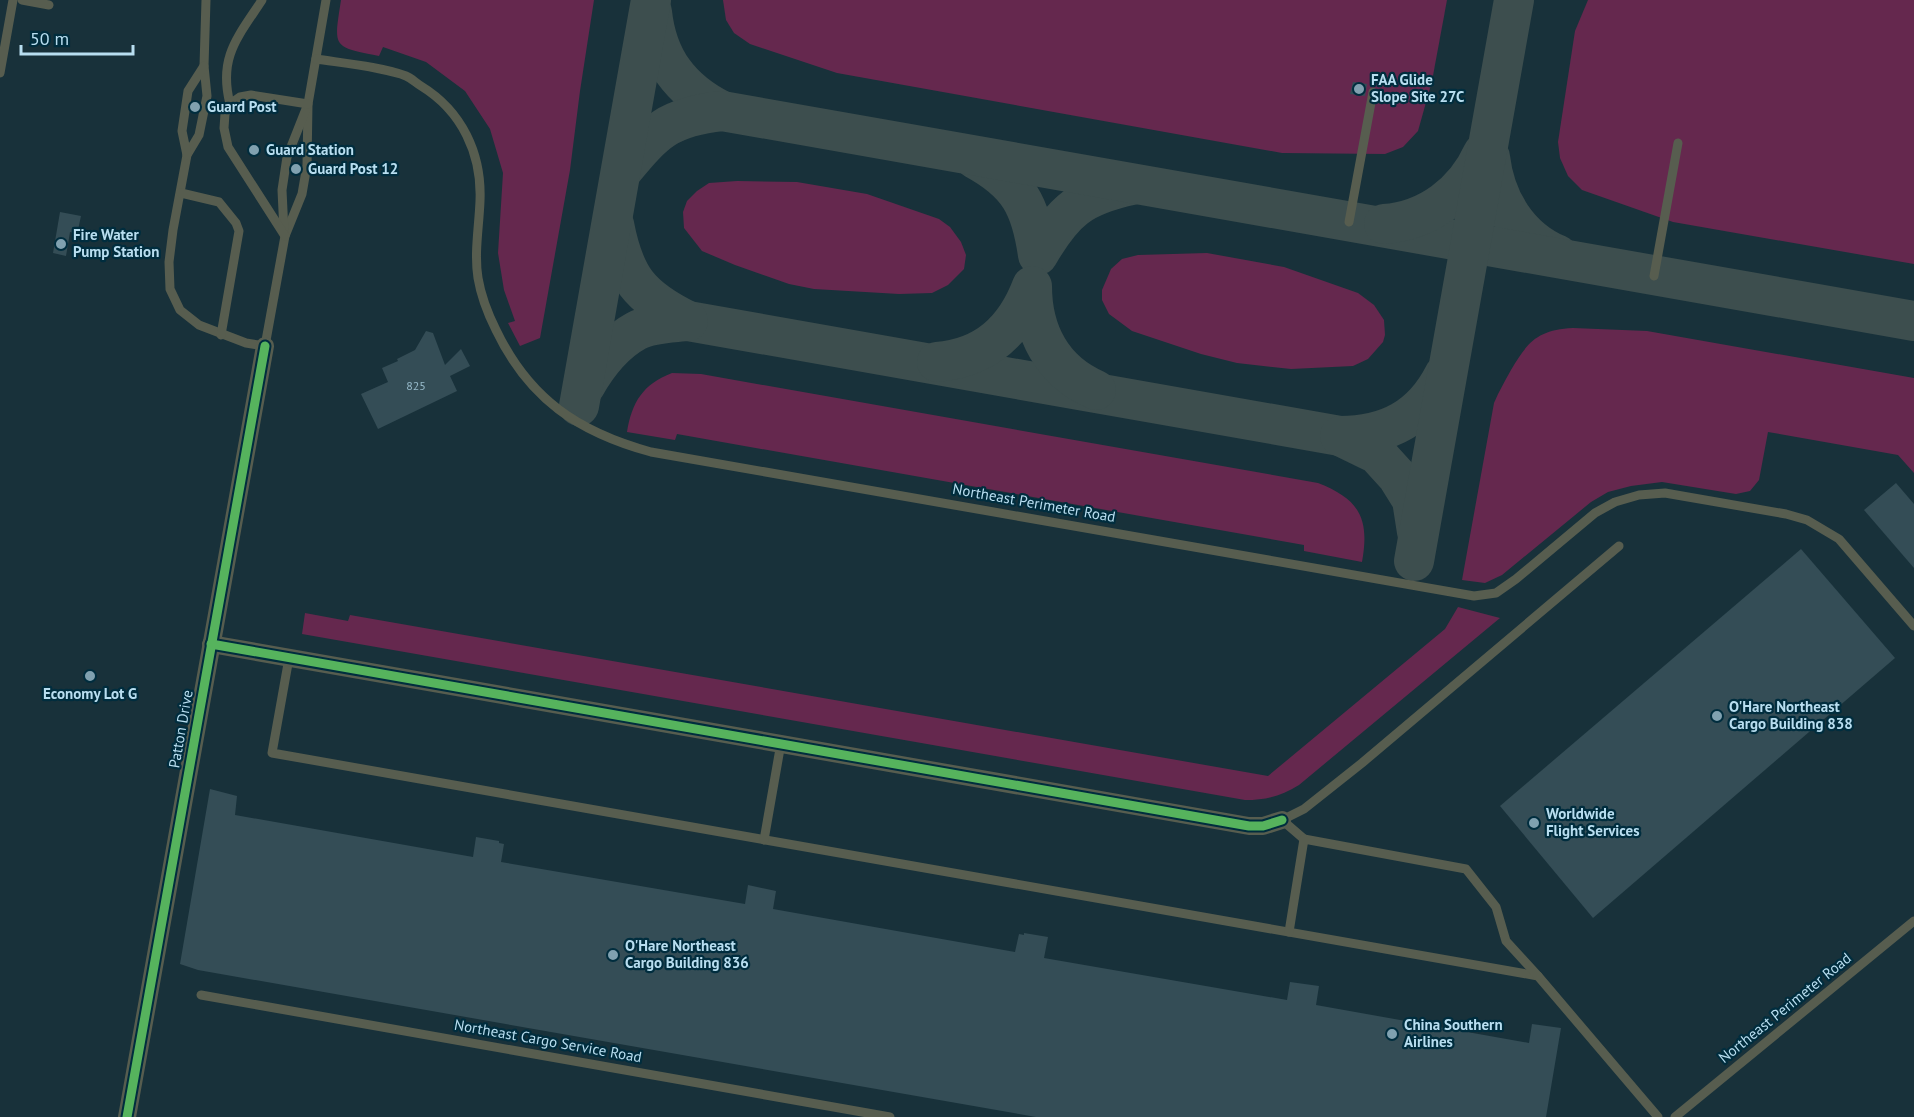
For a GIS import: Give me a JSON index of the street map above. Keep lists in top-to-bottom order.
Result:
{
  "streets": {
    "street": ["Patton Drive"],
    "lane": ["Northeast Perimeter Road", "Northeast Cargo Service Road"]
  },
  "crossings": [
    ["Northeast Perimeter Road", "Patton Drive"]
  ],
  "places": [
    "FAA Glide Slope Site 27C",
    "Guard Post",
    "Guard Station",
    "Guard Post 12",
    "Fire Water Pump Station",
    "Economy Lot G",
    "O'Hare Northeast Cargo Building 838",
    "Worldwide Flight Services",
    "O'Hare Northeast Cargo Building 836",
    "China Southern Airlines"
  ],
  "house_numbers": ["825"],
  "scale_bar": "50 m"
}
